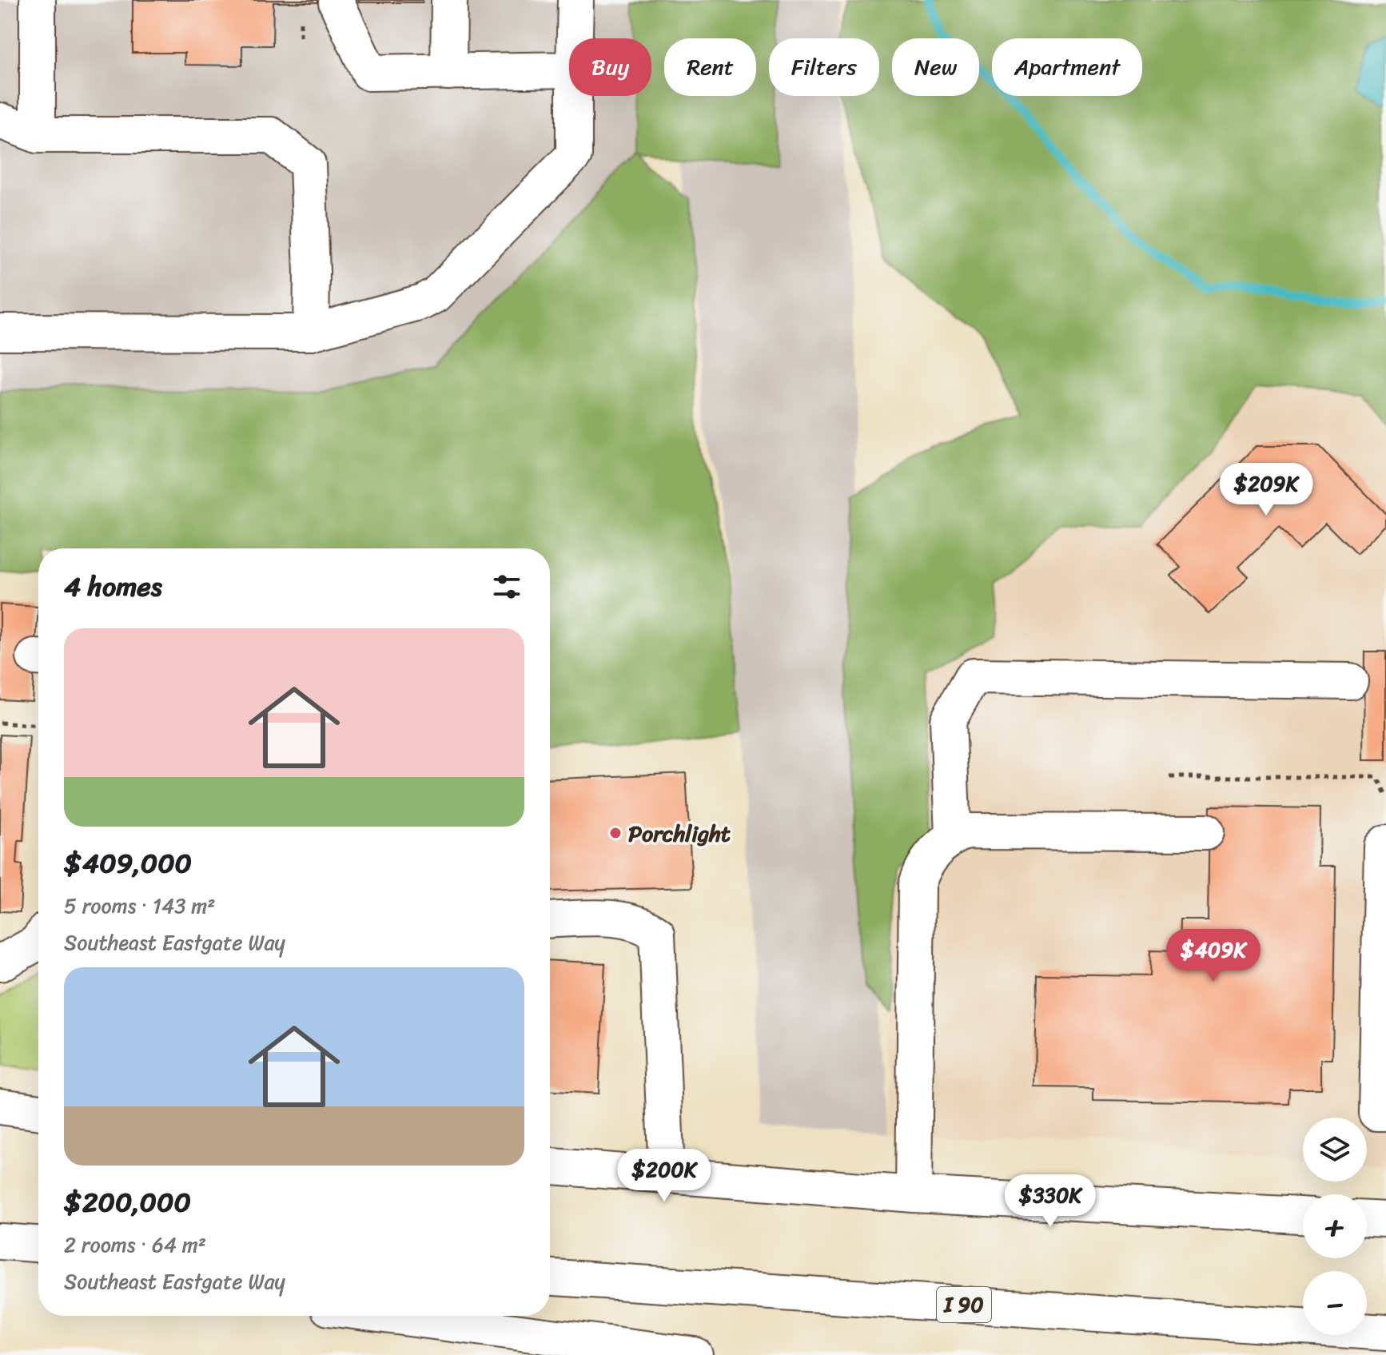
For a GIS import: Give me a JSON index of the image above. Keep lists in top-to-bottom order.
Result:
{
  "streets": {
    "main road": ["I 90"]
  },
  "places": ["Porchlight"],
  "page": {
    "chip": [
      "Buy",
      "Rent",
      "Filters",
      "New",
      "Apartment"
    ],
    "price": [
      "$209K",
      "$409K",
      "$200K",
      "$330K"
    ],
    "heading": "4 homes",
    "list": [
      {
        "name": "$409,000",
        "note": "5 rooms · 143 m² · Southeast Eastgate Way"
      },
      {
        "name": "$200,000",
        "note": "2 rooms · 64 m² · Southeast Eastgate Way"
      }
    ],
    "map_buttons": ["+", "−"]
  }
}
